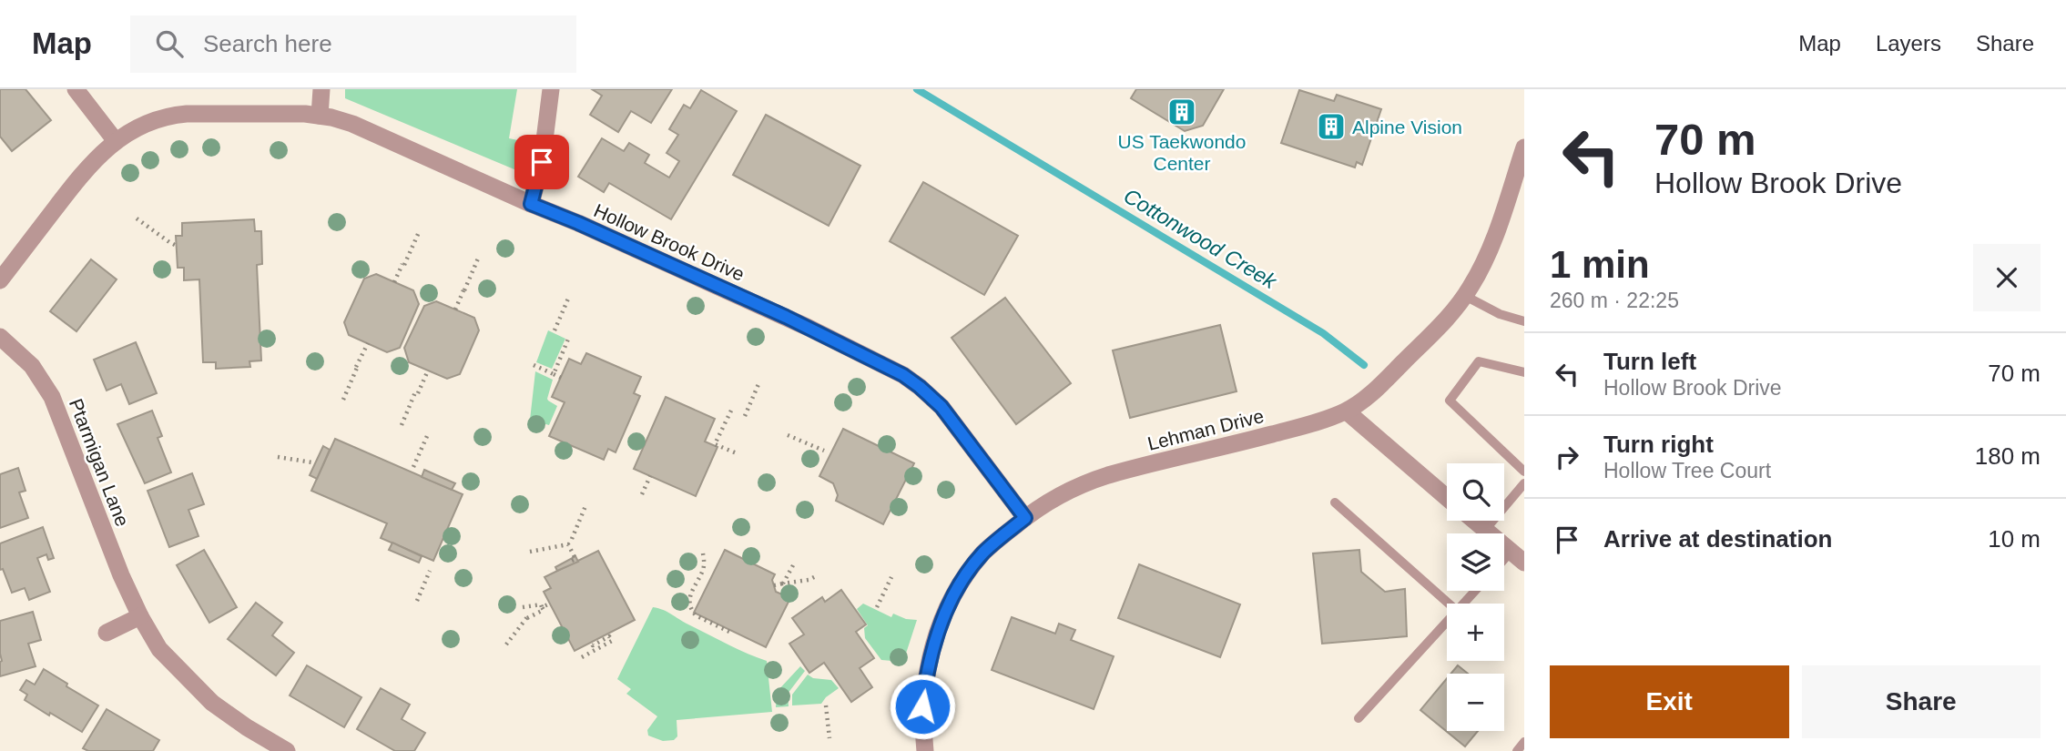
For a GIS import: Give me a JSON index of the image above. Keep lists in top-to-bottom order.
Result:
{
  "streets": {
    "street": ["Hollow Brook Drive", "Lehman Drive", "Ptarmigan Lane"]
  },
  "crossings": [
    ["Hollow Brook Drive", "Lehman Drive"]
  ],
  "water": ["Cottonwood Creek"],
  "places": {
    "building": ["US Taekwondo Center", "Alpine Vision"]
  },
  "page": {
    "header": "Map",
    "search": "Search here",
    "nav": ["Map", "Layers", "Share"],
    "turn": ["70 m", "Hollow Brook Drive"],
    "heading": ["1 min", "260 m · 22:25"],
    "list": [
      {
        "name": "Turn left",
        "note": "Hollow Brook Drive",
        "value": "70 m"
      },
      {
        "name": "Turn right",
        "note": "Hollow Tree Court",
        "value": "180 m"
      },
      {
        "name": "Arrive at destination",
        "value": "10 m"
      }
    ],
    "map_buttons": ["+", "−"],
    "buttons": ["Exit", "Share"]
  }
}
